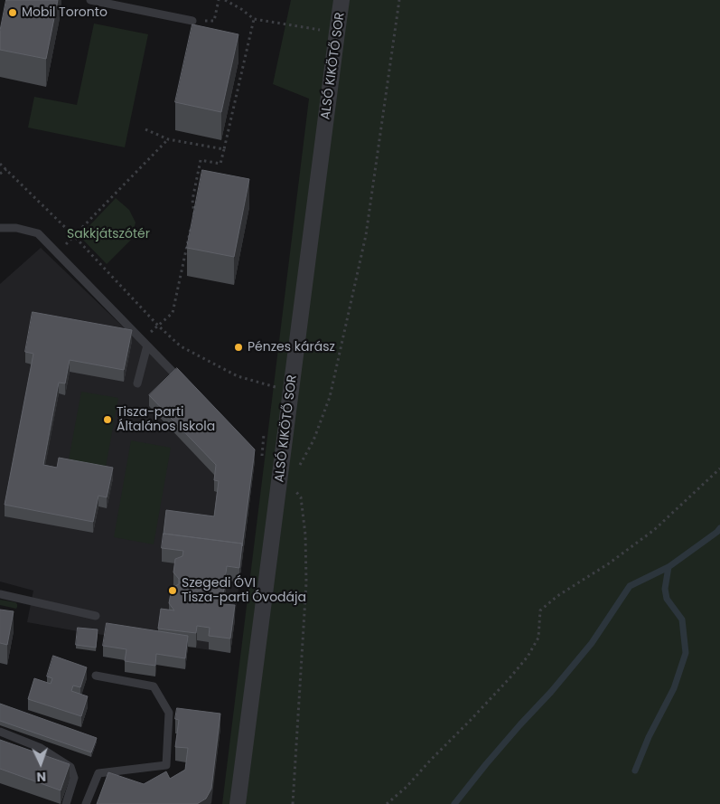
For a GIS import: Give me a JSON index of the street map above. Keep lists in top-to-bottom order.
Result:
{
  "streets": {
    "street": ["ALSÓ KIKÖTŐ SOR"]
  },
  "parks": ["Sakkjátszótér"],
  "places": [
    "Mobil Toronto",
    "Pénzes kárász",
    "Tisza-parti Általános Iskola",
    "Szegedi ÓVI Tisza-parti Óvodája"
  ],
  "north": "bottom"
}
